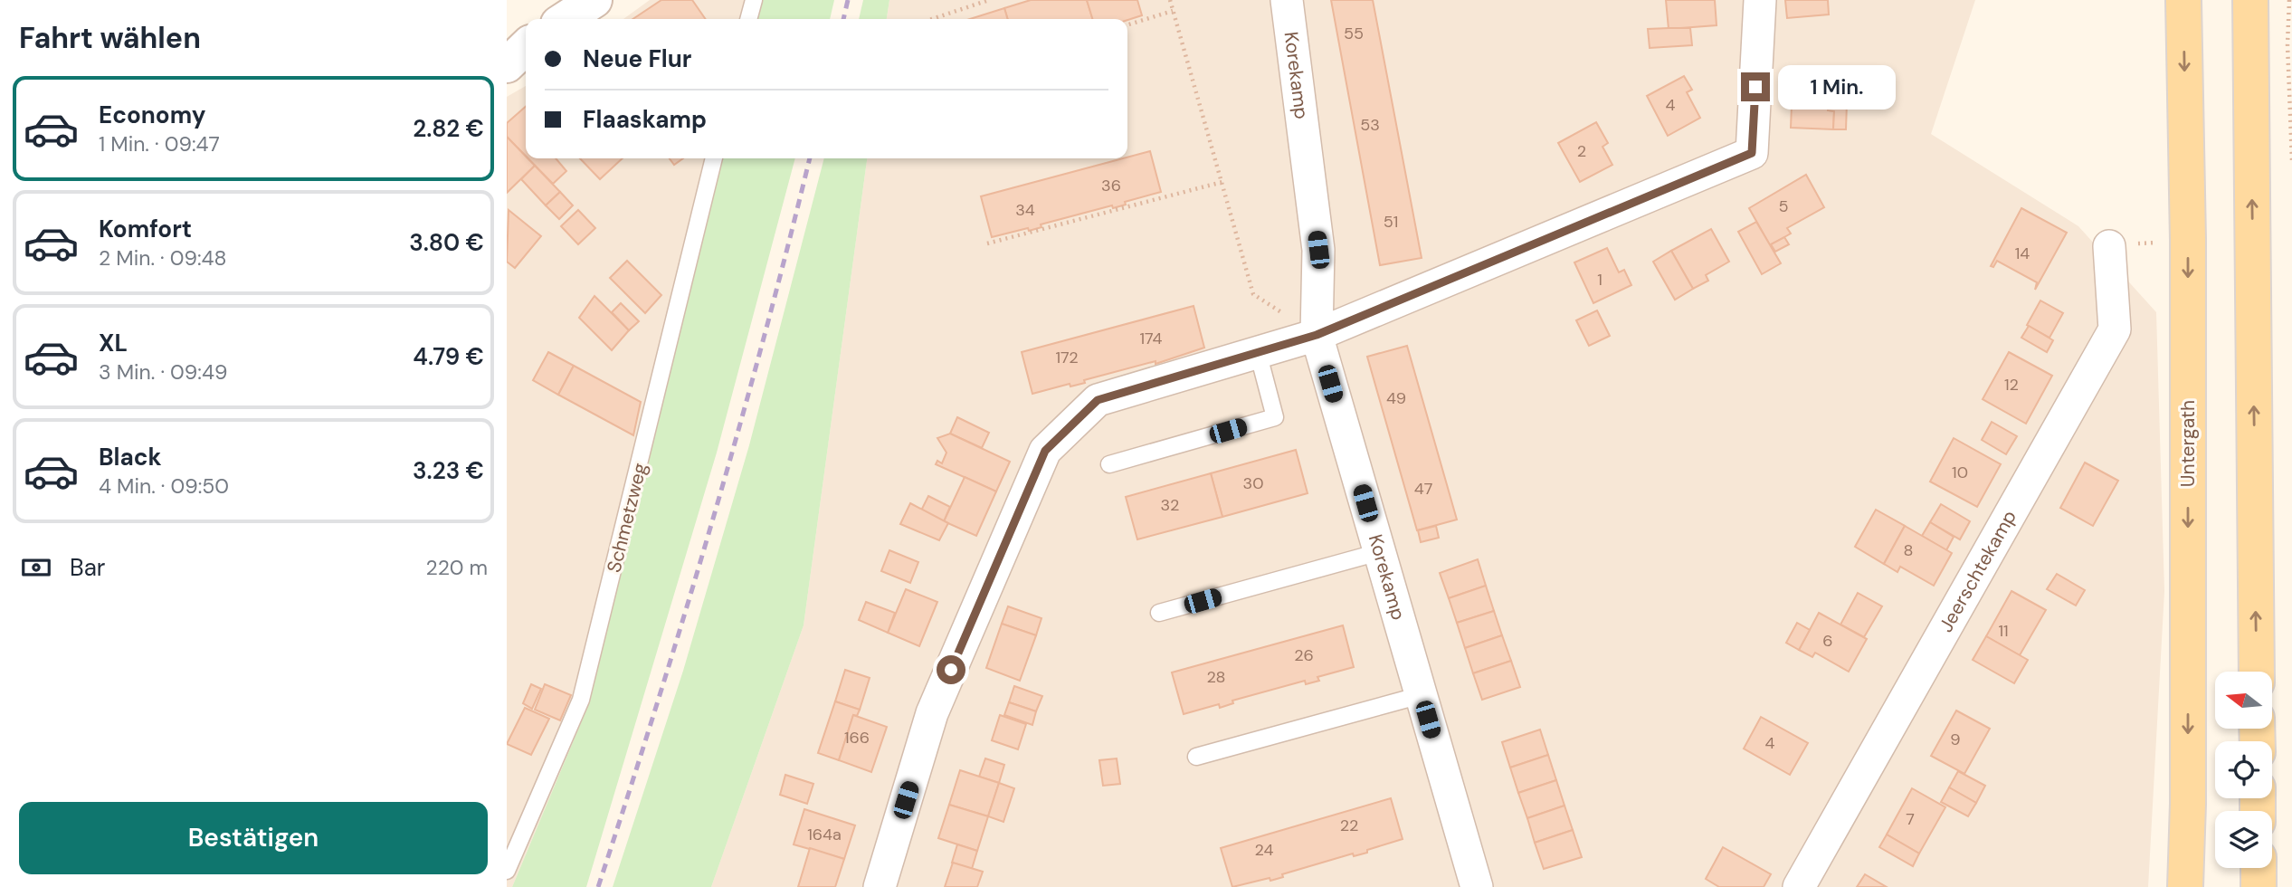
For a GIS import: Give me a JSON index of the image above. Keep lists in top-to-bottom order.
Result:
{
  "streets": {
    "main road": ["Untergath"],
    "street": ["Korekamp", "Jeerschtekamp"],
    "lane": ["Schmetzweg"]
  },
  "house_numbers": [
    "55",
    "4",
    "53",
    "2",
    "36",
    "5",
    "34",
    "51",
    "14",
    "1",
    "174",
    "172",
    "12",
    "49",
    "10",
    "30",
    "47",
    "32",
    "8",
    "11",
    "6",
    "26",
    "28",
    "166",
    "9",
    "4",
    "7",
    "22",
    "164a",
    "24"
  ],
  "north": "left",
  "page": {
    "heading": "Fahrt wählen",
    "banner": ["Neue Flur", "Flaaskamp"],
    "bubble": "1 Min.",
    "list": [
      {
        "name": "Economy",
        "note": "1 Min. · 09:47",
        "value": "2.82 €"
      },
      {
        "name": "Komfort",
        "note": "2 Min. · 09:48",
        "value": "3.80 €"
      },
      {
        "name": "XL",
        "note": "3 Min. · 09:49",
        "value": "4.79 €"
      },
      {
        "name": "Black",
        "note": "4 Min. · 09:50",
        "value": "3.23 €"
      }
    ],
    "pay": ["Bar", "220 m"],
    "buttons": "Bestätigen"
  }
}
